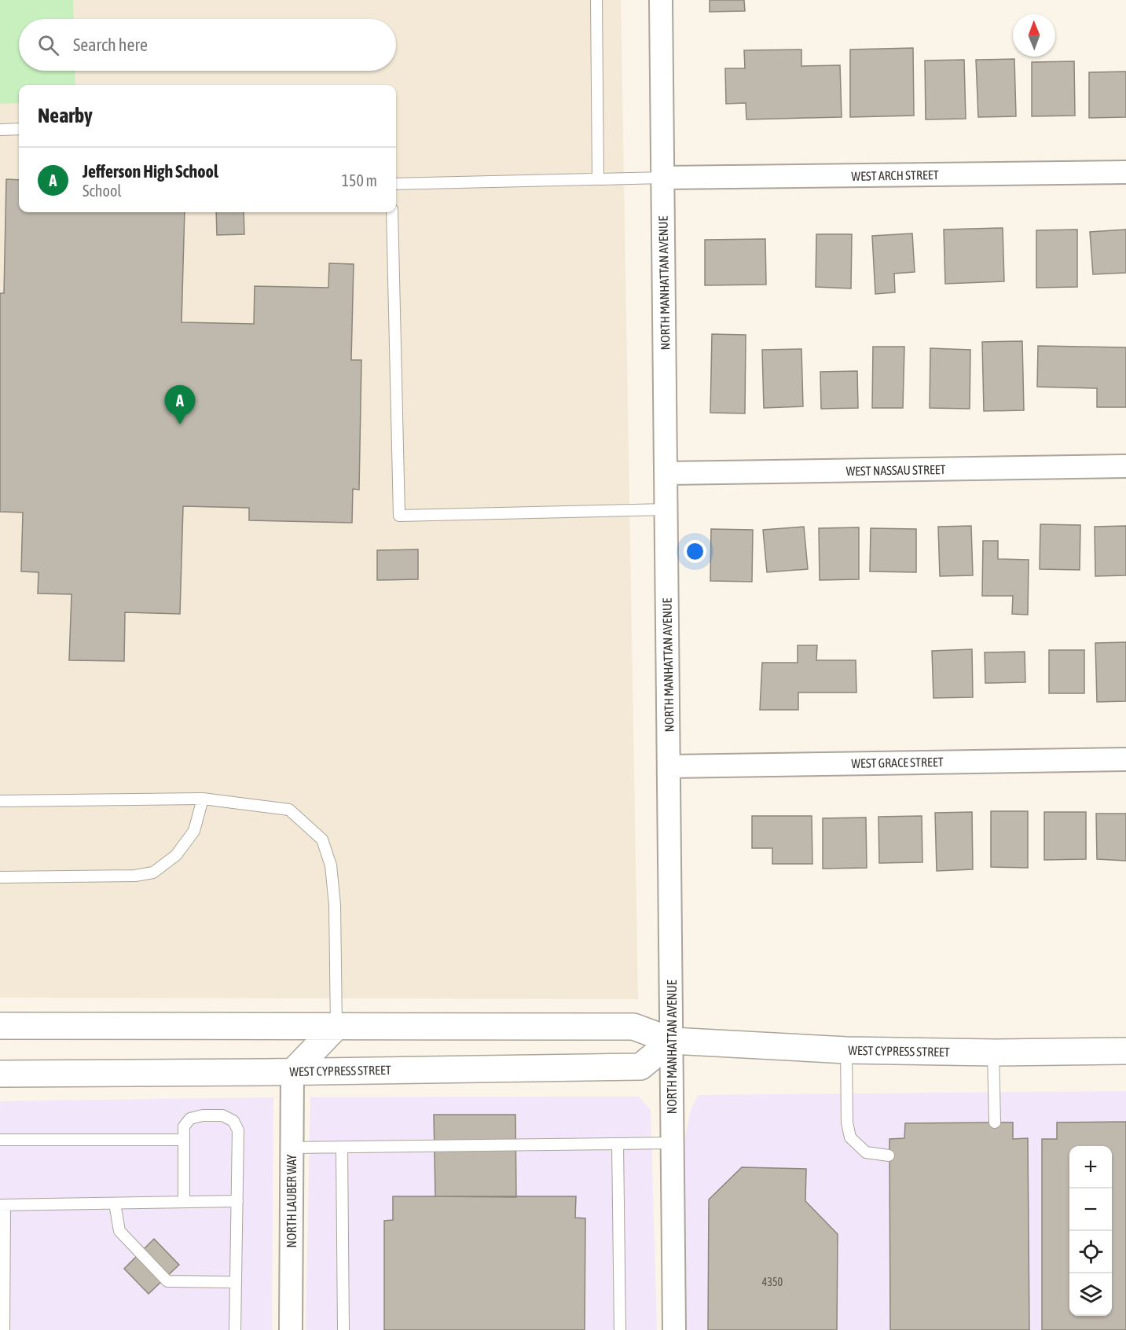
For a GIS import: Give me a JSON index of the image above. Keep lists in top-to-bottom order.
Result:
{
  "streets": {
    "street": [
      "WEST ARCH STREET",
      "NORTH MANHATTAN AVENUE",
      "WEST NASSAU STREET",
      "WEST GRACE STREET",
      "WEST CYPRESS STREET",
      "NORTH LAUBER WAY"
    ]
  },
  "crossings": [
    ["WEST ARCH STREET", "NORTH MANHATTAN AVENUE"],
    ["NORTH MANHATTAN AVENUE", "WEST NASSAU STREET"],
    ["NORTH MANHATTAN AVENUE", "WEST GRACE STREET"],
    ["NORTH MANHATTAN AVENUE", "WEST CYPRESS STREET"],
    ["WEST CYPRESS STREET", "NORTH LAUBER WAY"]
  ],
  "house_numbers": ["4350"],
  "north": "top",
  "page": {
    "search": "Search here",
    "heading": "Nearby",
    "list": [
      {
        "mark": "A",
        "name": "Jefferson High School",
        "note": "School",
        "value": "150 m"
      }
    ],
    "pins": "A",
    "map_buttons": ["+", "−"]
  }
}
